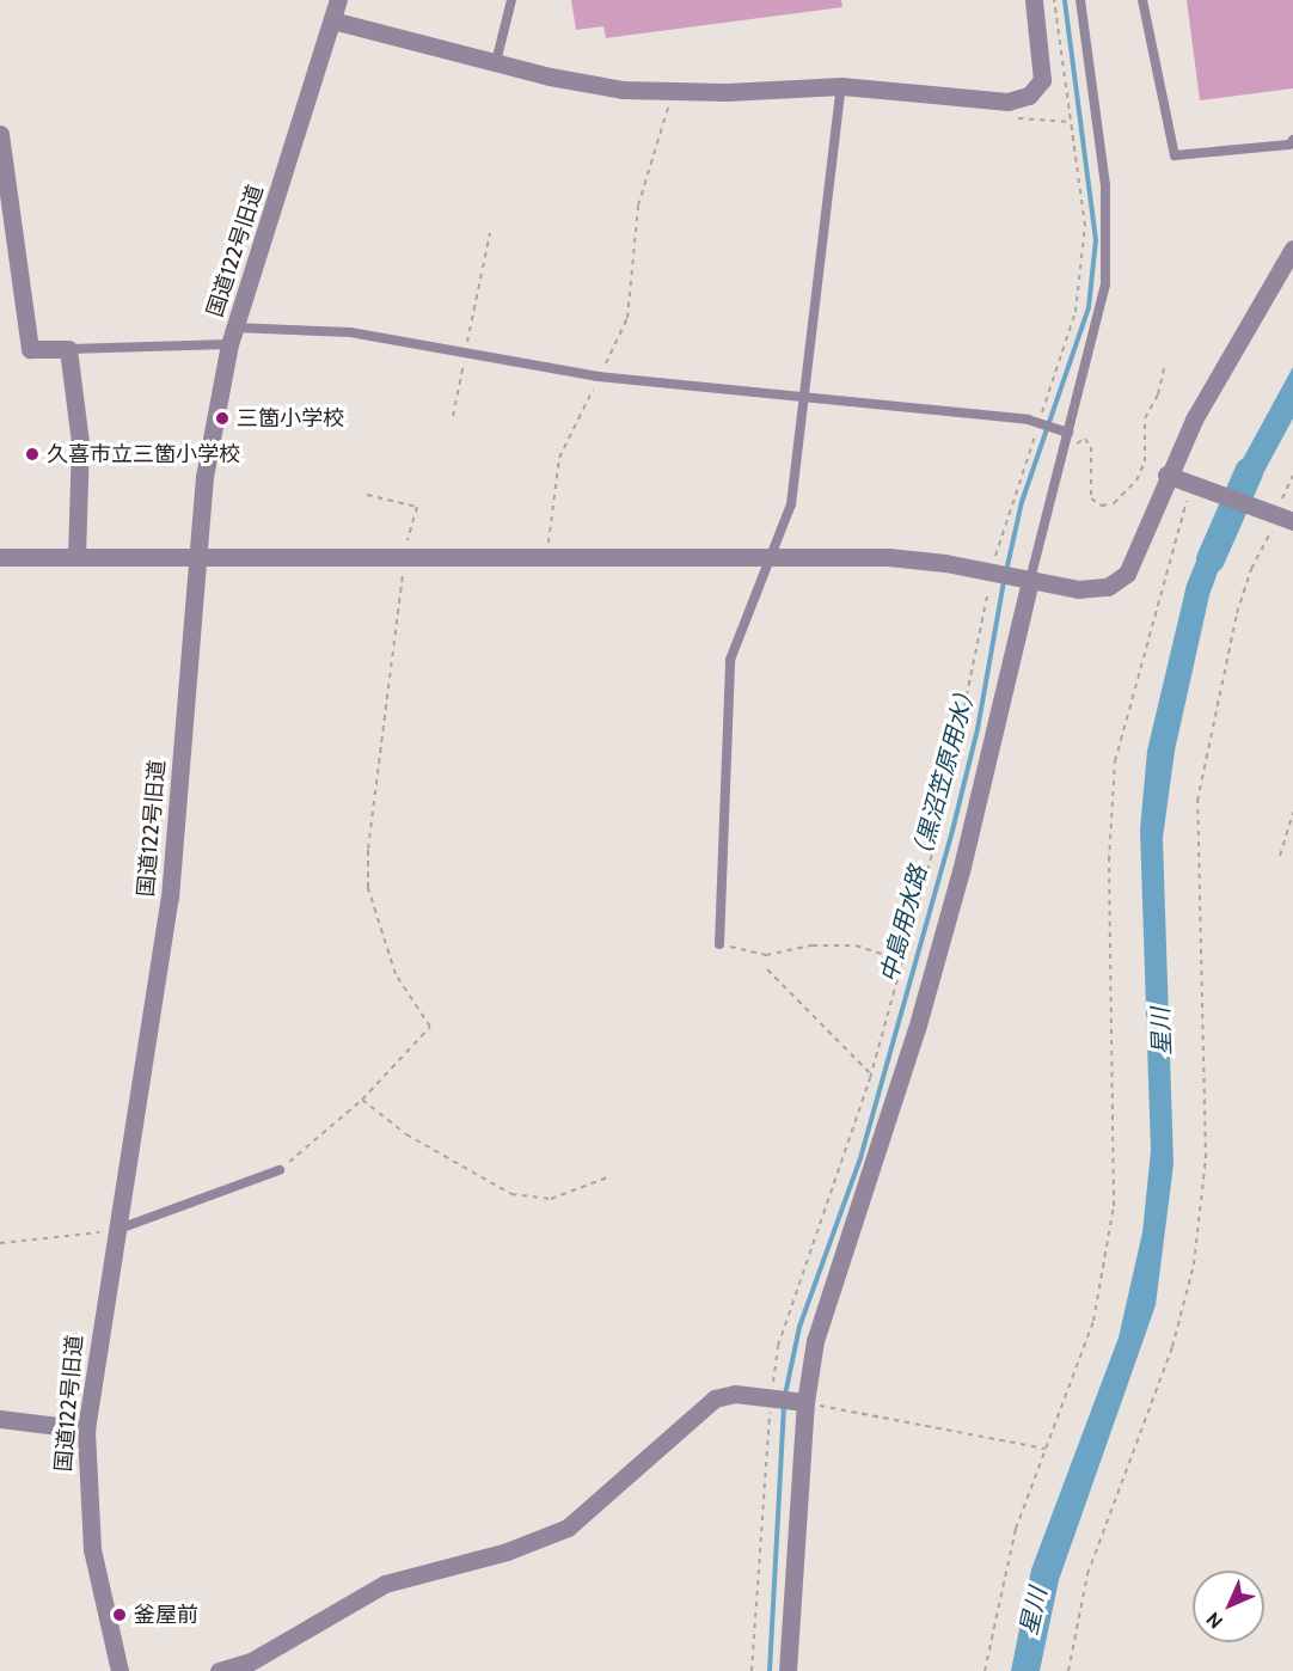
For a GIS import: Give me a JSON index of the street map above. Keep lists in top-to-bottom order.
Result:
{
  "streets": {
    "street": ["国道122号旧道"]
  },
  "water": ["中島用水路（黒沼笠原用水）", "星川"],
  "places": ["三箇小学校", "久喜市立三箇小学校", "釜屋前"],
  "north": "bottom left"
}
